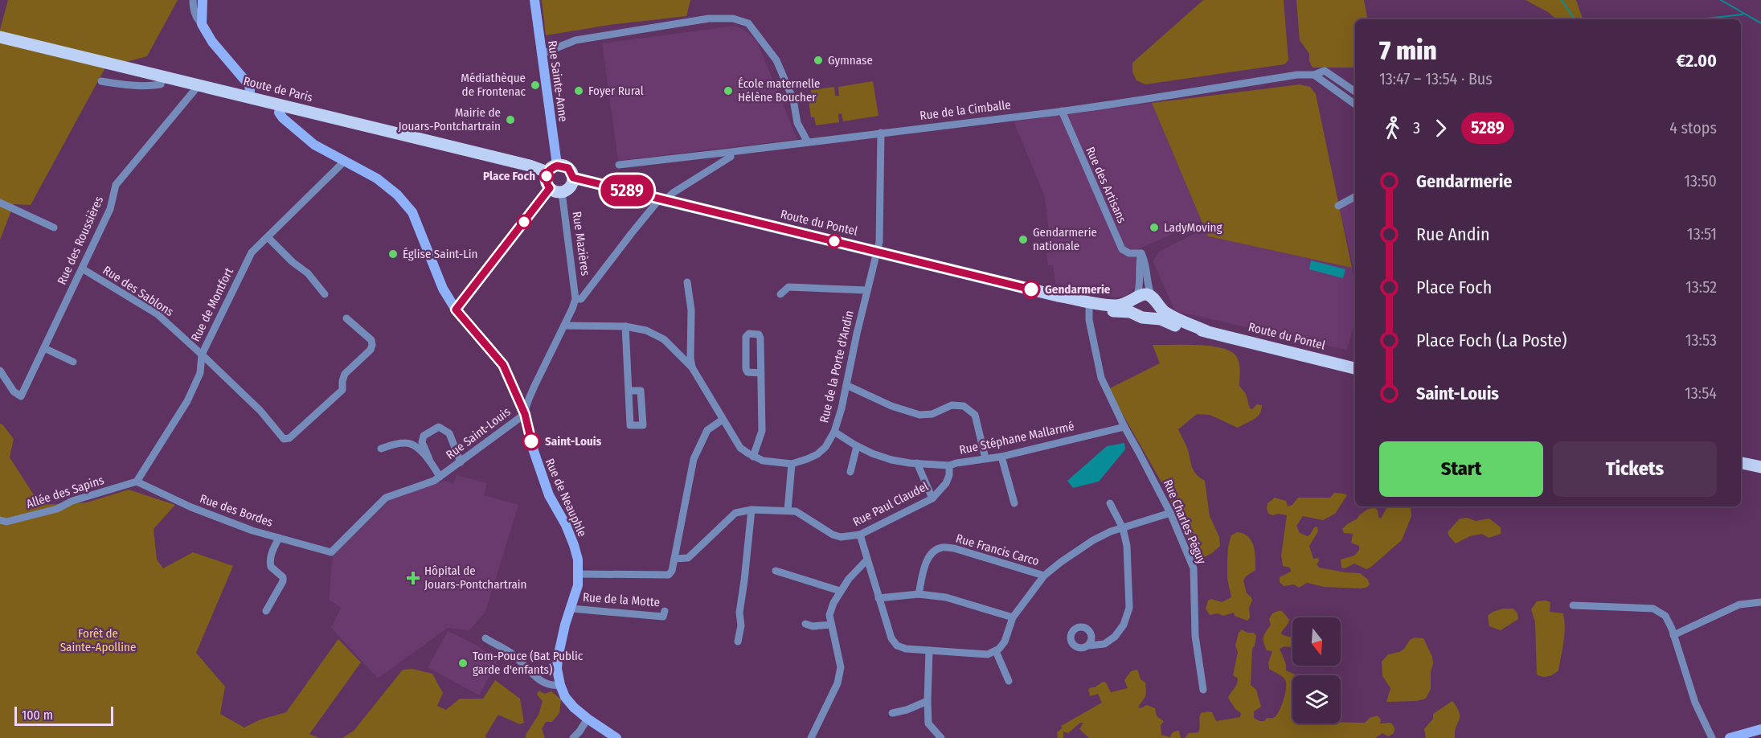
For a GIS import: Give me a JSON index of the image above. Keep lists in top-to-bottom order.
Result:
{
  "streets": {
    "main road": ["Route de Paris", "Route du Pontel"],
    "street": [
      "Rue Sainte-Anne",
      "Rue de la Cimballe",
      "Rue des Artisans",
      "Rue des Roussières",
      "Rue Mazières",
      "Rue des Sablons",
      "Rue de Montfort",
      "Rue de la Porte d'Andin",
      "Rue Saint-Louis",
      "Rue Stéphane Mallarmé",
      "Allée des Sapins",
      "Rue de Neauphle",
      "Rue Paul Claudel",
      "Rue des Bordes",
      "Rue Charles Péguy",
      "Rue Francis Carco",
      "Rue de la Motte"
    ]
  },
  "crossings": [
    ["Rue Sainte-Anne", "Route de Paris"],
    ["Rue Sainte-Anne", "Route du Pontel"],
    ["Rue Sainte-Anne", "Rue Mazières"],
    ["Route de Paris", "Route du Pontel"],
    ["Route de Paris", "Rue des Roussières"],
    ["Route de Paris", "Rue Mazières"],
    ["Route de Paris", "Rue de Neauphle"],
    ["Rue de la Cimballe", "Rue des Artisans"],
    ["Rue de la Cimballe", "Rue de la Porte d'Andin"],
    ["Route du Pontel", "Rue Mazières"],
    ["Route du Pontel", "Rue de la Porte d'Andin"],
    ["Route du Pontel", "Rue Saint-Louis"],
    ["Route du Pontel", "Rue Charles Péguy"],
    ["Rue des Roussières", "Rue des Sablons"],
    ["Rue Mazières", "Rue Saint-Louis"],
    ["Rue des Sablons", "Rue de Montfort"],
    ["Rue de Montfort", "Allée des Sapins"],
    ["Rue de Montfort", "Rue de Neauphle"],
    ["Rue de Montfort", "Rue des Bordes"],
    ["Rue de la Porte d'Andin", "Rue Saint-Louis"],
    ["Rue de la Porte d'Andin", "Rue Stéphane Mallarmé"],
    ["Rue Saint-Louis", "Rue de Neauphle"],
    ["Rue Saint-Louis", "Rue des Bordes"],
    ["Rue Stéphane Mallarmé", "Rue Paul Claudel"],
    ["Rue Stéphane Mallarmé", "Rue Charles Péguy"],
    ["Allée des Sapins", "Rue des Bordes"],
    ["Rue de Neauphle", "Rue de la Motte"]
  ],
  "parks": ["Forêt de Sainte-Apolline"],
  "places": {
    "other": [
      "Gymnase",
      "Médiathèque de Frontenac",
      "Foyer Rural",
      "École maternelle Hélène Boucher",
      "Mairie de Jouars-Pontchartrain",
      "Place Foch",
      "LadyMoving",
      "Gendarmerie nationale",
      "Église Saint-Lin",
      "Gendarmerie",
      "Saint-Louis",
      "Tom-Pouce (Bat Public garde d'enfants)"
    ],
    "health": ["Hôpital de Jouars-Pontchartrain"]
  },
  "lines": ["bus line 5289"],
  "scale_bar": "100 m",
  "north": "bottom",
  "page": {
    "on_map": "5289",
    "heading": ["7 min", "13:47 – 13:54 · Bus", "€2.00"],
    "legs": ["3", "5289", "4 stops"],
    "list": [
      {
        "name": "Gendarmerie",
        "value": "13:50"
      },
      {
        "name": "Rue Andin",
        "value": "13:51"
      },
      {
        "name": "Place Foch",
        "value": "13:52"
      },
      {
        "name": "Place Foch (La Poste)",
        "value": "13:53"
      },
      {
        "name": "Saint-Louis",
        "value": "13:54"
      }
    ],
    "buttons": ["Start", "Tickets"],
    "scale": "100 m"
  }
}
